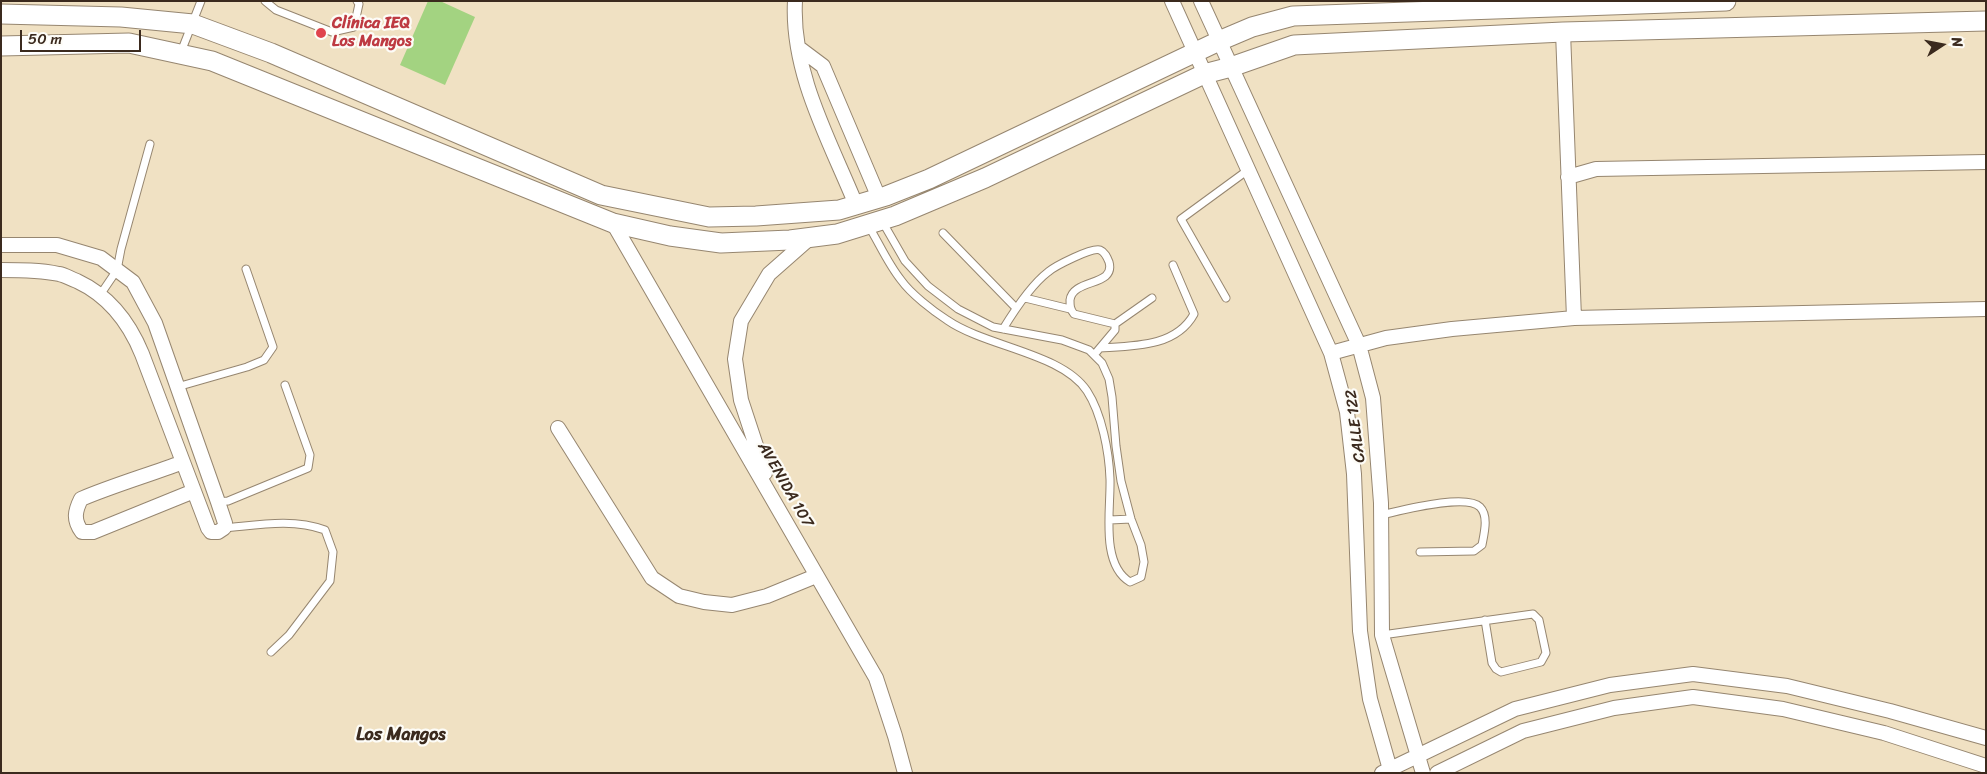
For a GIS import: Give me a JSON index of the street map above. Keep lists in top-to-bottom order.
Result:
{
  "streets": {
    "street": ["CALLE 122", "AVENIDA 107"]
  },
  "districts": ["Los Mangos"],
  "places": ["Clínica IEQ Los Mangos"],
  "scale_bar": "50 m",
  "north": "right"
}
